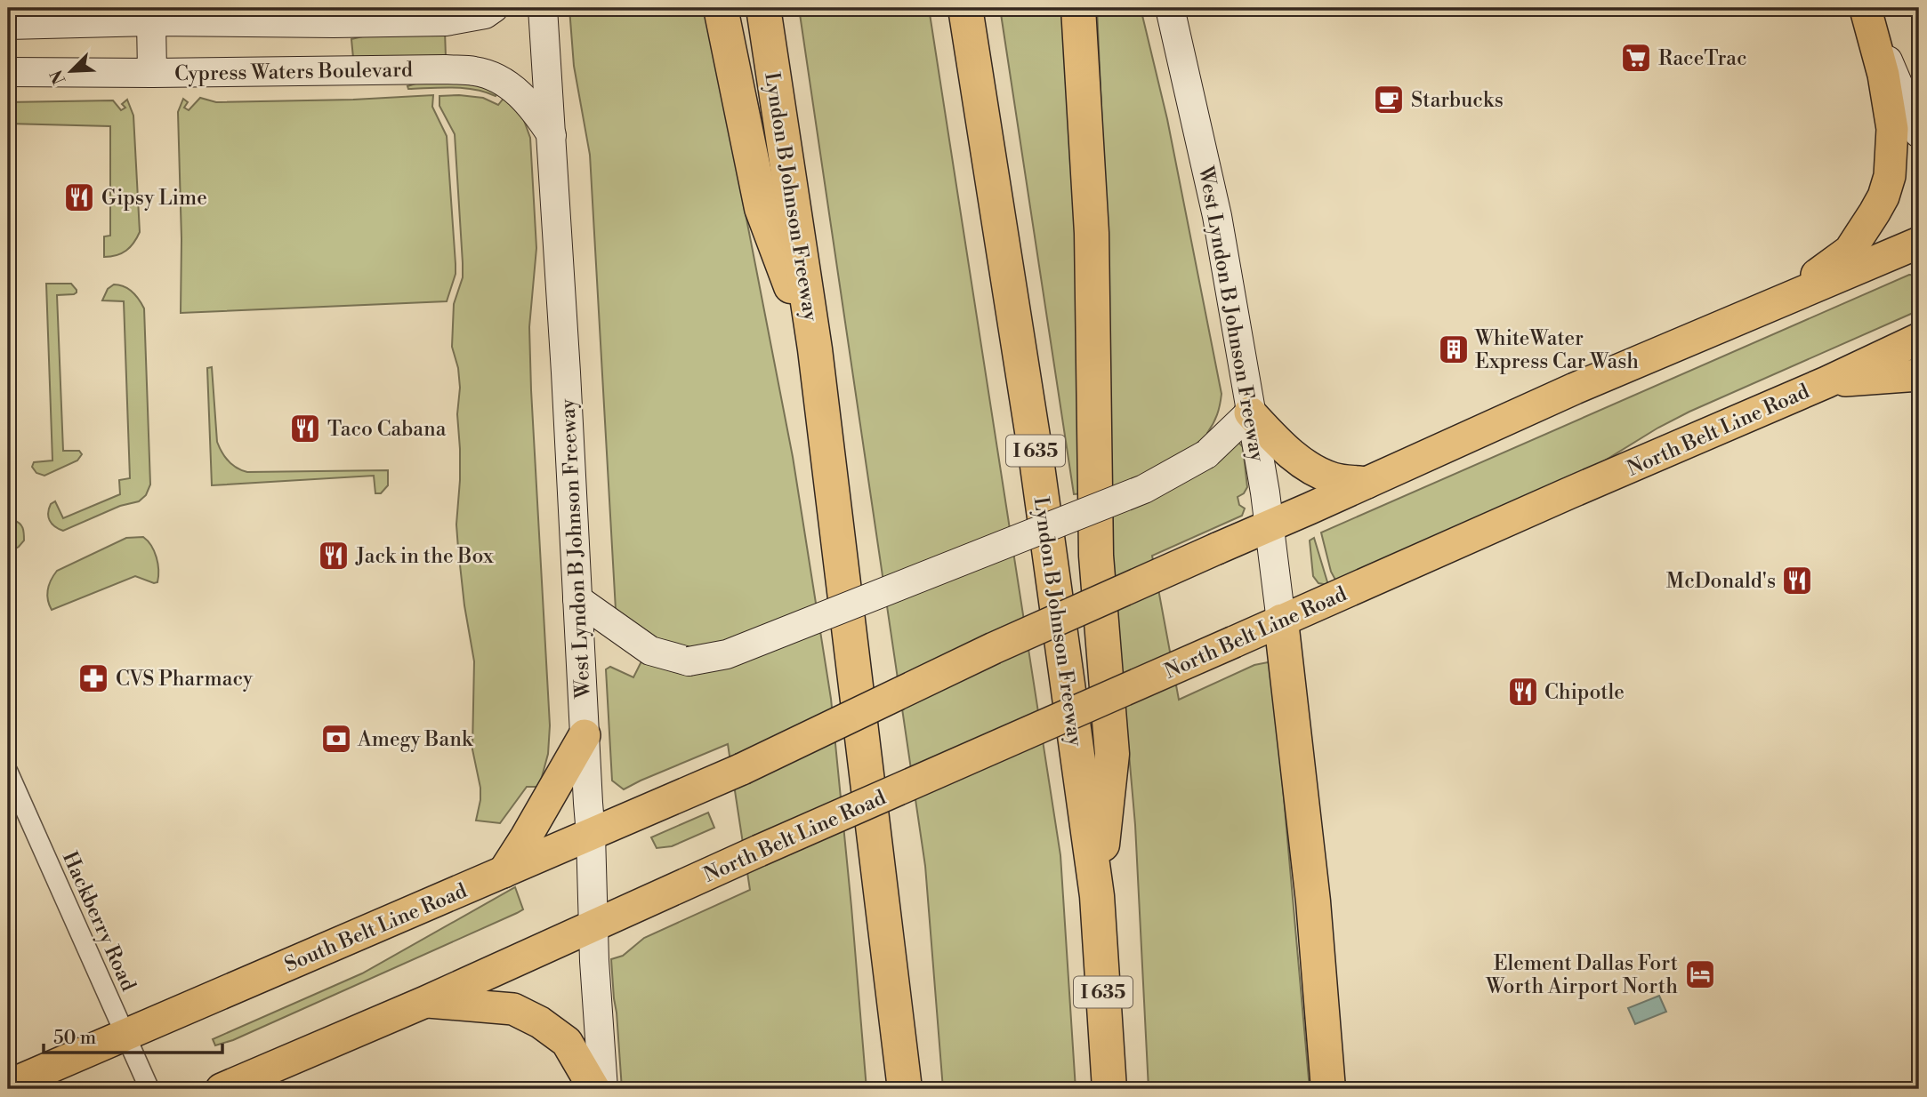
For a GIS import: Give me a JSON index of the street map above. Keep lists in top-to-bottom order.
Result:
{
  "streets": {
    "highway": ["Lyndon B Johnson Freeway", "I 635"],
    "main road": [
      "Cypress Waters Boulevard",
      "West Lyndon B Johnson Freeway",
      "North Belt Line Road",
      "South Belt Line Road"
    ],
    "street": ["Hackberry Road"]
  },
  "crossings": [
    ["Cypress Waters Boulevard", "West Lyndon B Johnson Freeway"],
    ["West Lyndon B Johnson Freeway", "North Belt Line Road"],
    ["West Lyndon B Johnson Freeway", "South Belt Line Road"],
    ["Hackberry Road", "South Belt Line Road"]
  ],
  "places": {
    "supermarket": ["RaceTrac"],
    "cafe": ["Starbucks"],
    "restaurant": [
      "Gipsy Lime",
      "Taco Cabana",
      "Jack in the Box",
      "McDonald's",
      "Chipotle"
    ],
    "building": ["WhiteWater Express Car Wash"],
    "pharmacy": ["CVS Pharmacy"],
    "bank": ["Amegy Bank"],
    "hotel": ["Element Dallas Fort Worth Airport North"]
  },
  "scale_bar": "50 m",
  "north": "bottom left"
}
